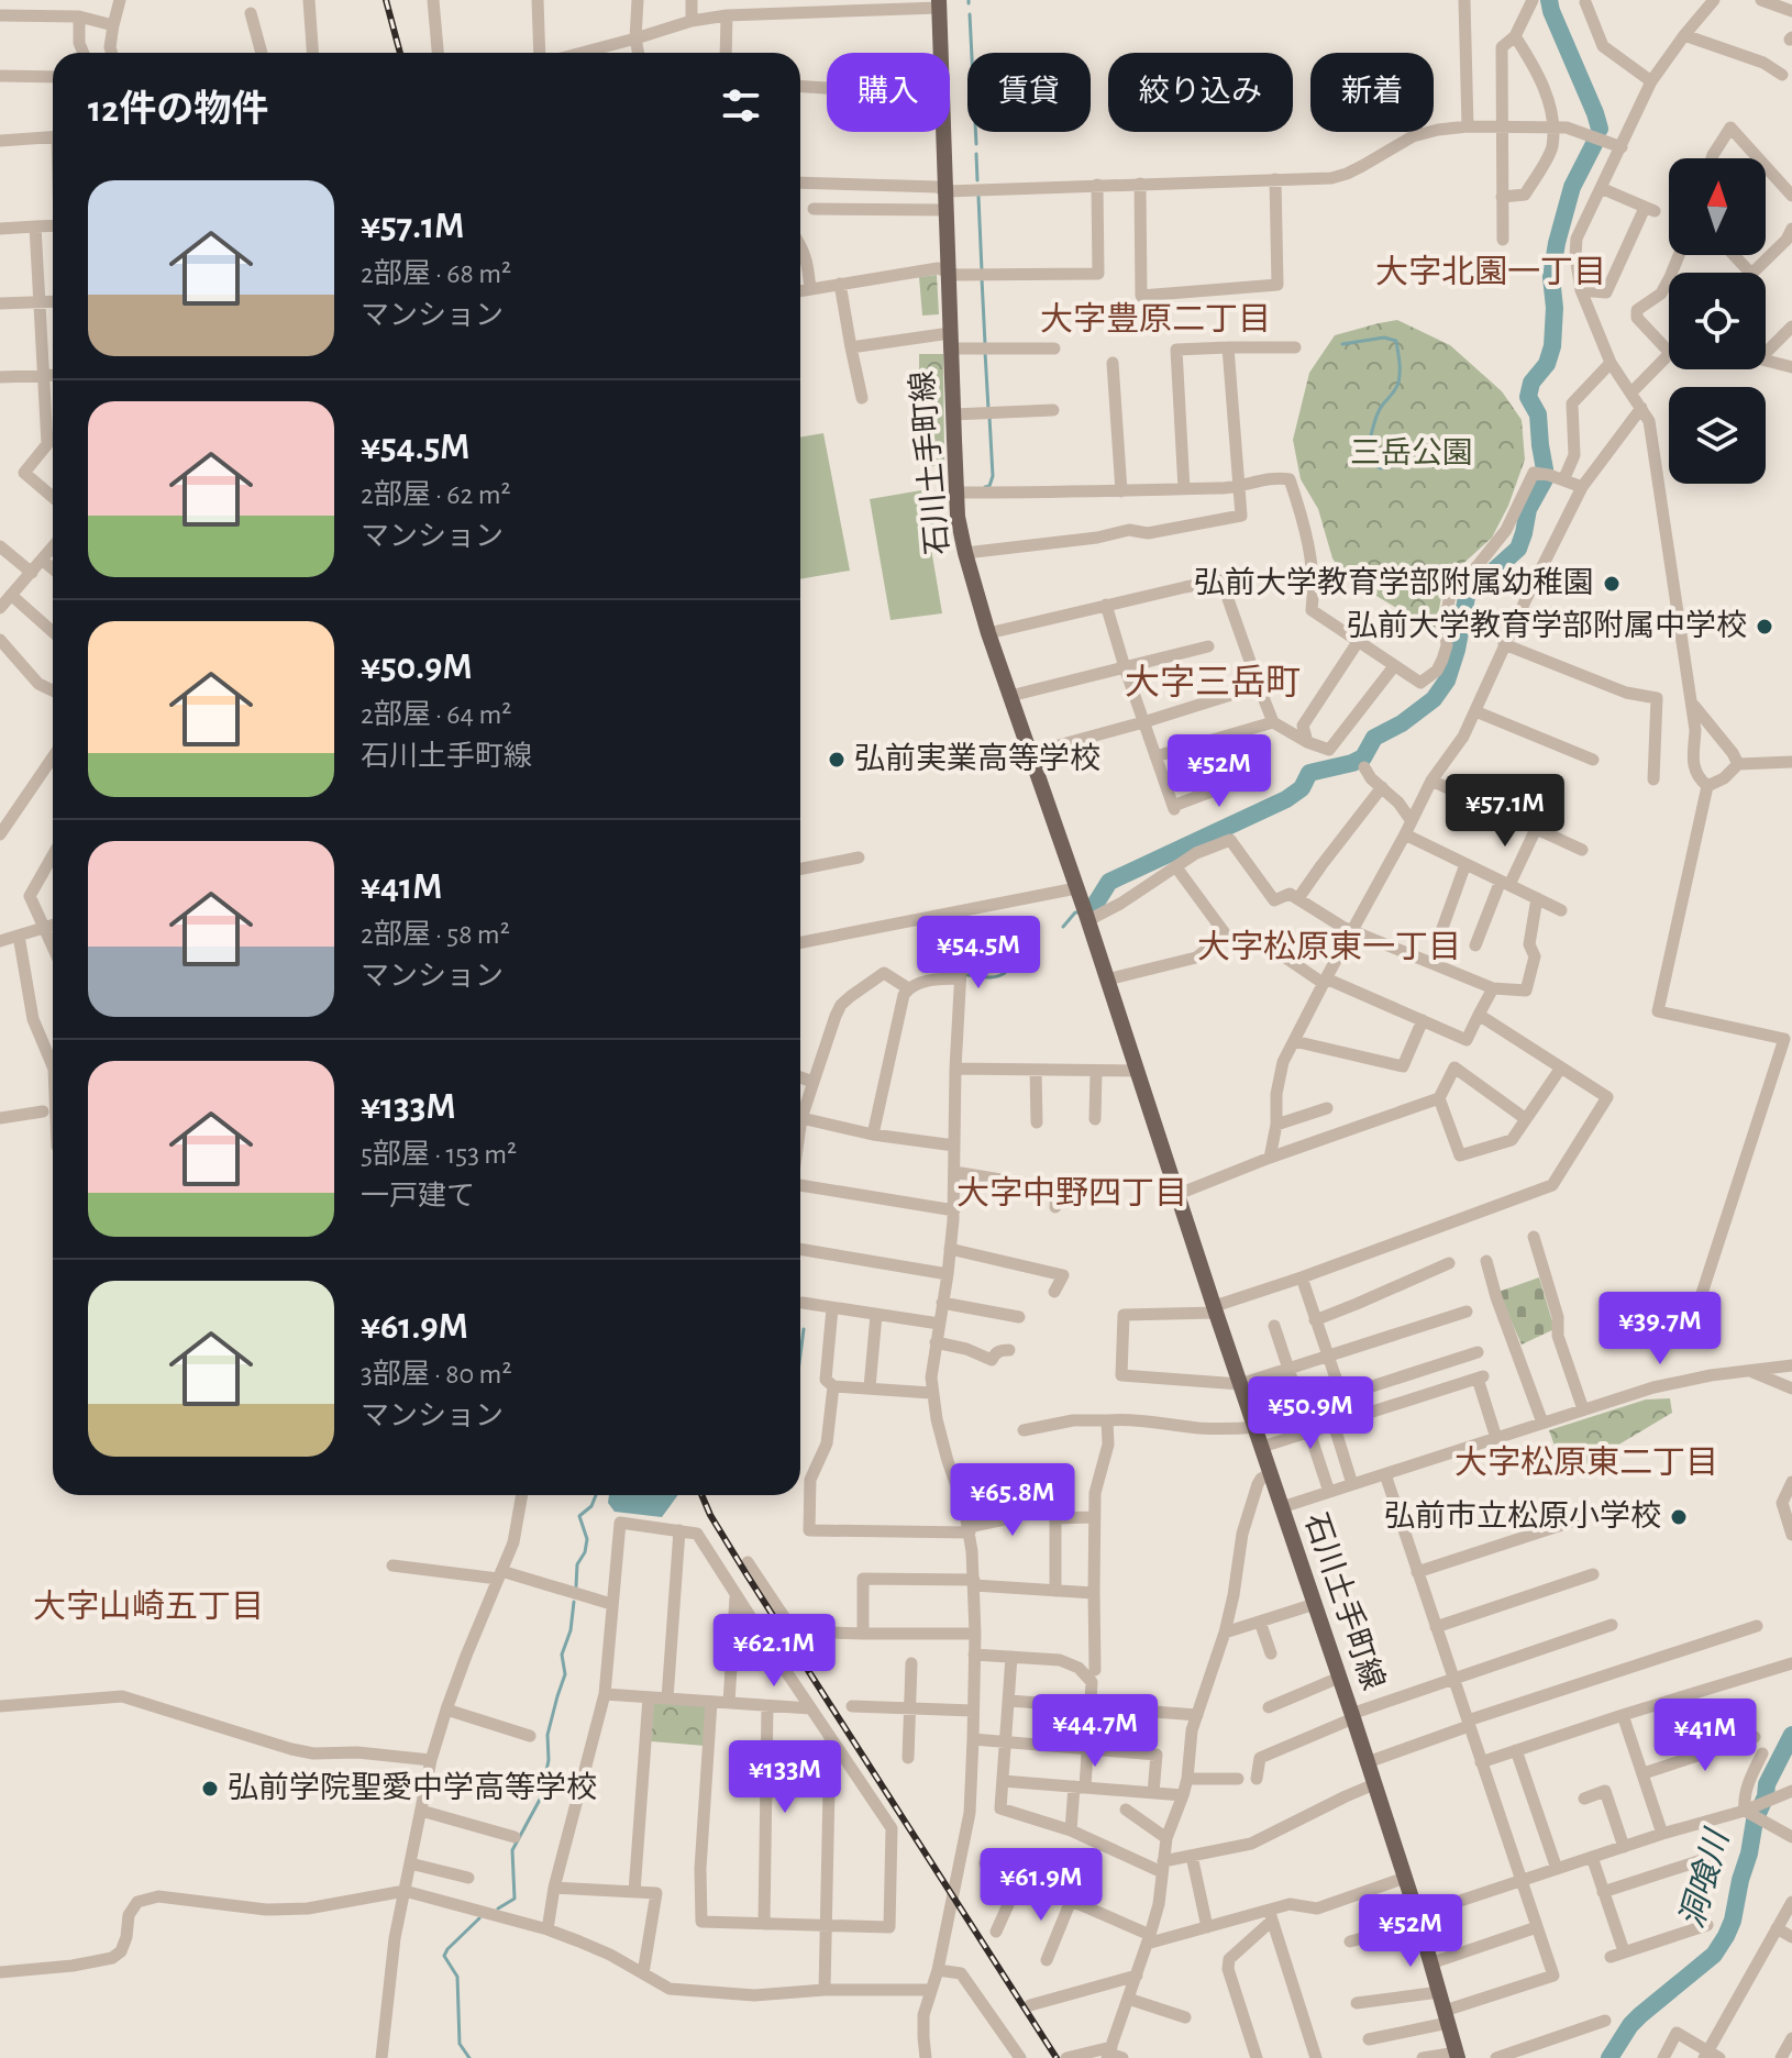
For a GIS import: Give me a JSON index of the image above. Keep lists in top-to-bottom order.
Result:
{
  "streets": {
    "main road": ["石川土手町線"]
  },
  "districts": [
    "大字北園一丁目",
    "大字豊原二丁目",
    "大字三岳町",
    "大字松原東一丁目",
    "大字中野四丁目",
    "大字松原東二丁目",
    "大字山崎五丁目"
  ],
  "water": ["洞喰川"],
  "parks": ["三岳公園"],
  "places": [
    "弘前大学教育学部附属幼稚園",
    "弘前大学教育学部附属中学校",
    "弘前実業高等学校",
    "弘前市立松原小学校",
    "弘前学院聖愛中学高等学校"
  ],
  "north": "top",
  "page": {
    "chip": [
      "購入",
      "賃貸",
      "絞り込み",
      "新着"
    ],
    "heading": "12件の物件",
    "list": [
      {
        "name": "¥57.1M",
        "note": "2部屋 · 68 m² · マンション"
      },
      {
        "name": "¥54.5M",
        "note": "2部屋 · 62 m² · マンション"
      },
      {
        "name": "¥50.9M",
        "note": "2部屋 · 64 m² · 石川土手町線"
      },
      {
        "name": "¥41M",
        "note": "2部屋 · 58 m² · マンション"
      },
      {
        "name": "¥133M",
        "note": "5部屋 · 153 m² · 一戸建て"
      },
      {
        "name": "¥61.9M",
        "note": "3部屋 · 80 m² · マンション"
      }
    ],
    "price": [
      "¥52M",
      "¥57.1M",
      "¥54.5M",
      "¥39.7M",
      "¥50.9M",
      "¥65.8M",
      "¥62.1M",
      "¥44.7M",
      "¥41M",
      "¥133M",
      "¥61.9M",
      "¥52M"
    ]
  }
}
